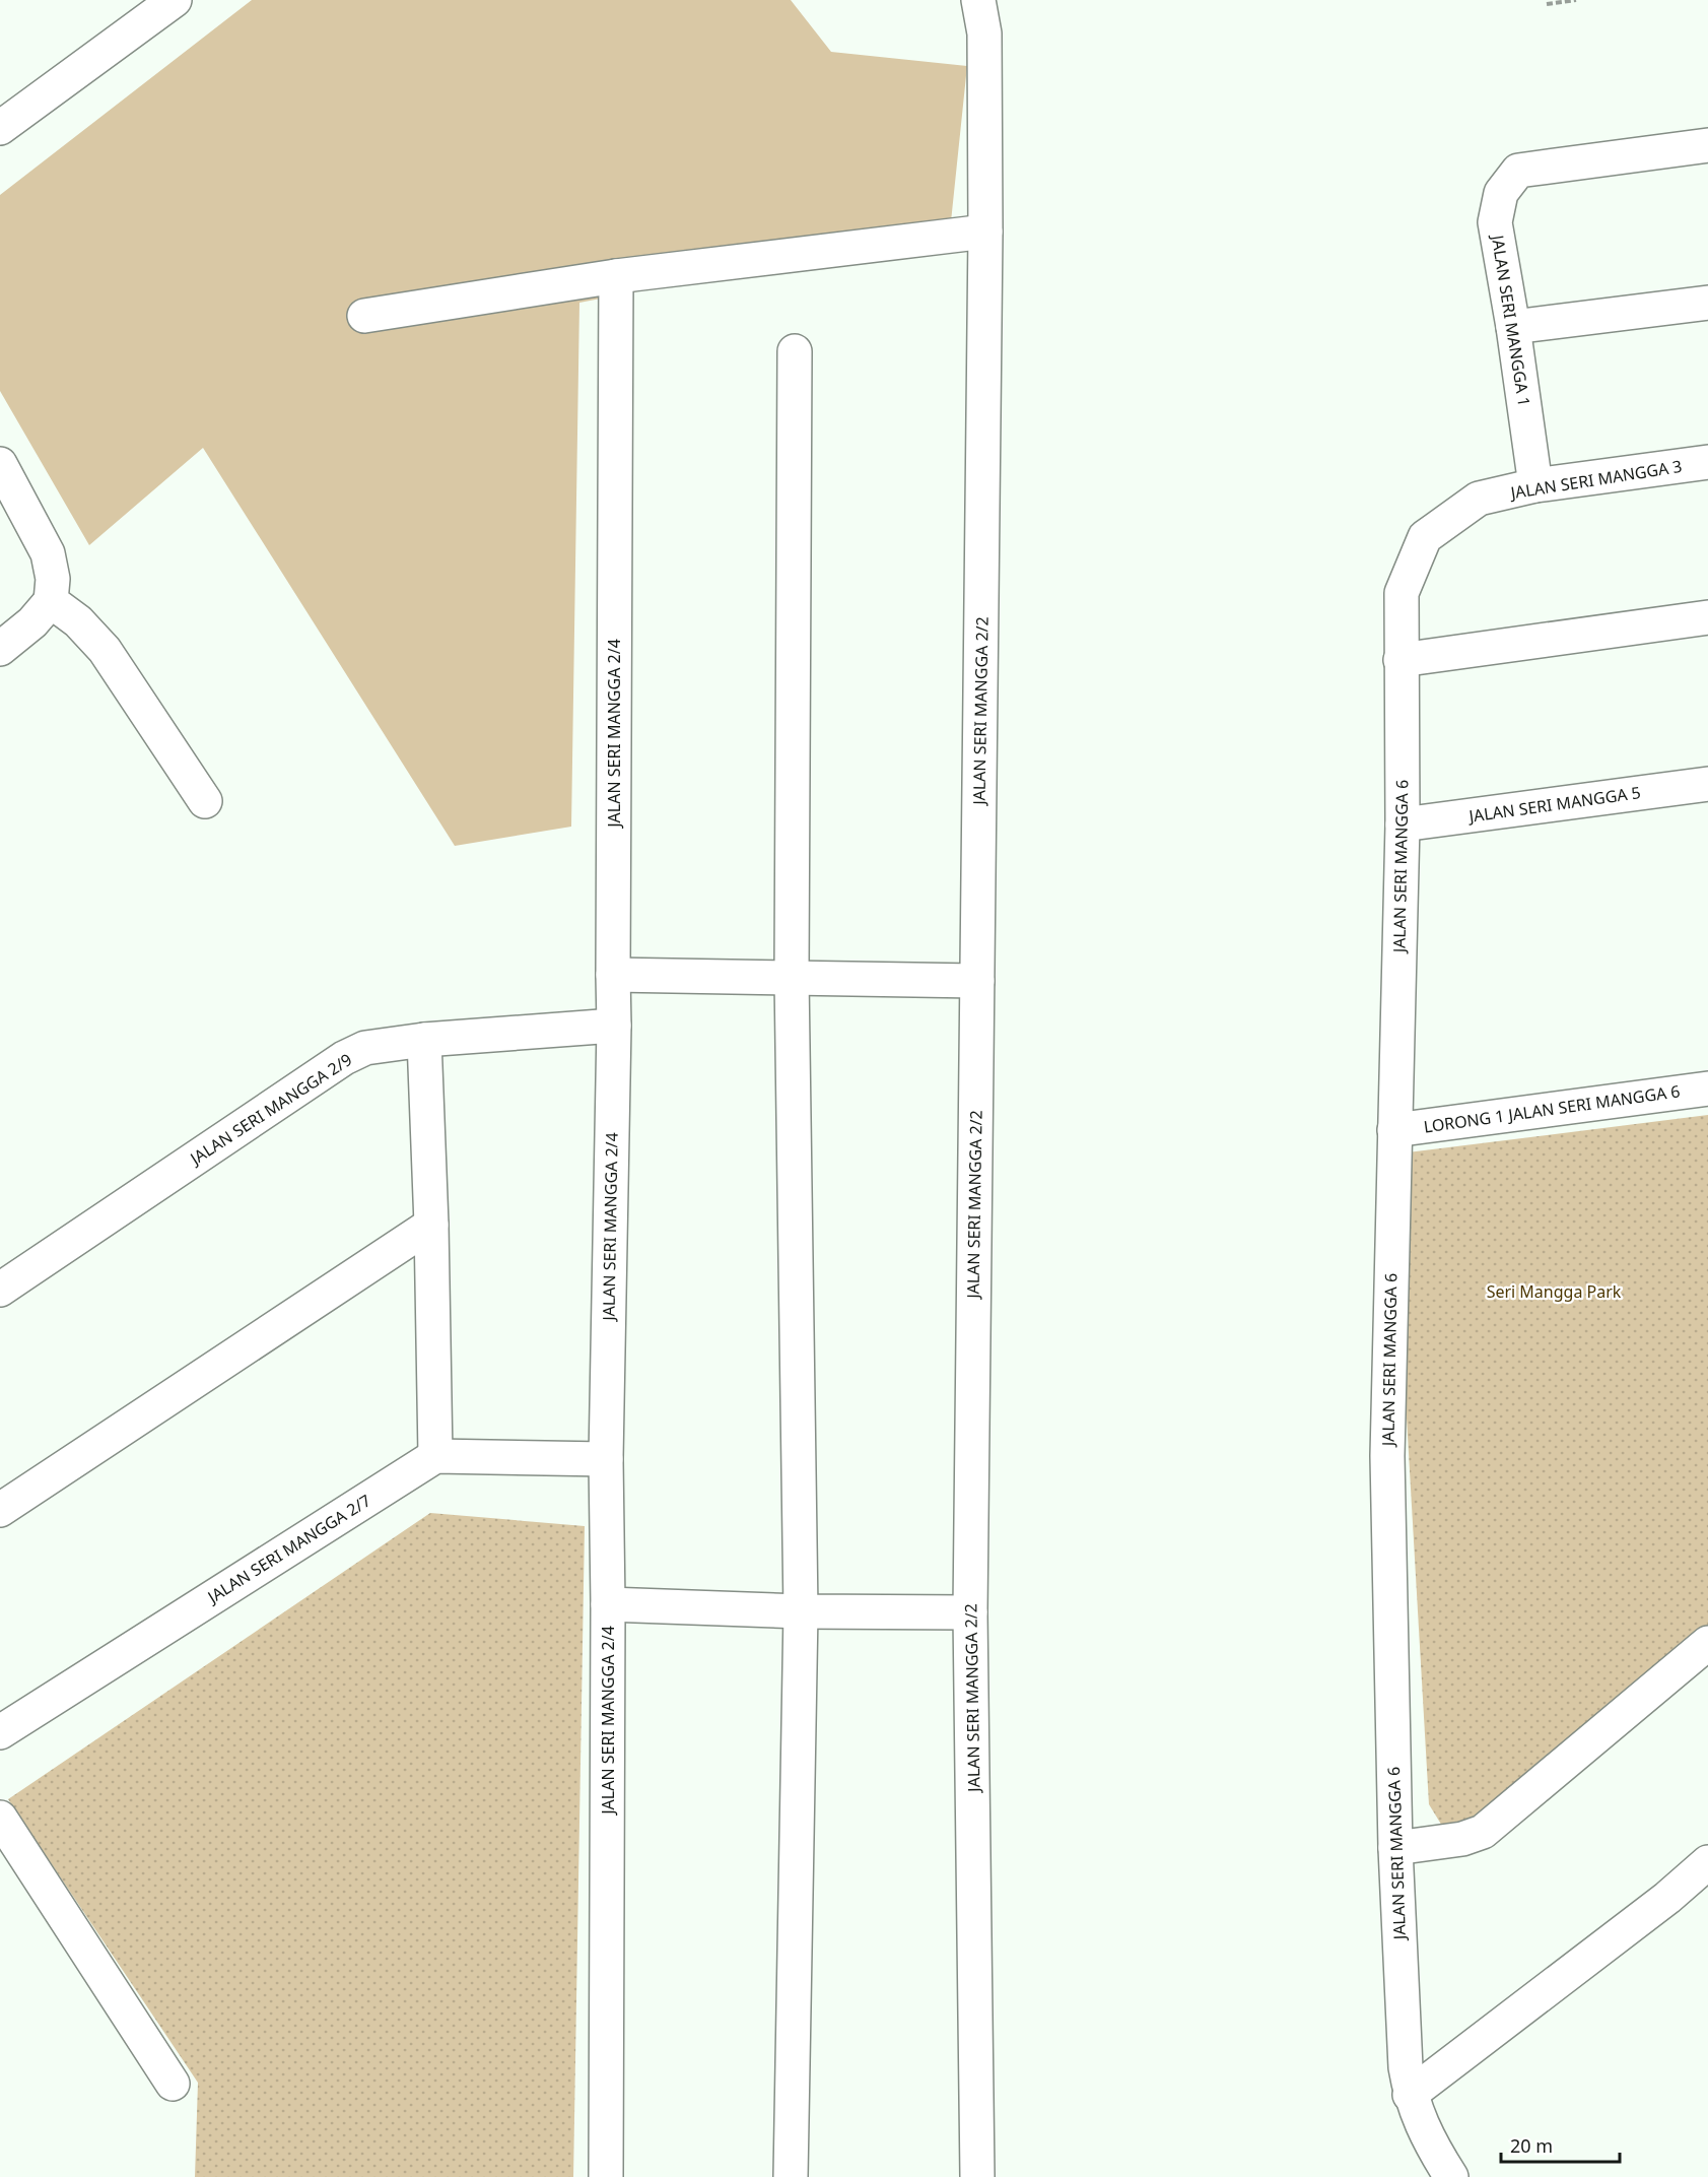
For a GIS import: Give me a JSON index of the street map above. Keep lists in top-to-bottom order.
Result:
{
  "streets": {
    "street": [
      "JALAN SERI MANGGA 1",
      "JALAN SERI MANGGA 3",
      "JALAN SERI MANGGA 2/2",
      "JALAN SERI MANGGA 2/4",
      "JALAN SERI MANGGA 5",
      "JALAN SERI MANGGA 6",
      "JALAN SERI MANGGA 2/9",
      "LORONG 1 JALAN SERI MANGGA 6",
      "JALAN SERI MANGGA 2/7"
    ]
  },
  "crossings": [
    ["JALAN SERI MANGGA 1", "JALAN SERI MANGGA 3"],
    ["JALAN SERI MANGGA 3", "JALAN SERI MANGGA 6"],
    ["JALAN SERI MANGGA 2/4", "JALAN SERI MANGGA 2/9"],
    ["JALAN SERI MANGGA 5", "JALAN SERI MANGGA 6"],
    ["JALAN SERI MANGGA 6", "LORONG 1 JALAN SERI MANGGA 6"]
  ],
  "parks": ["Seri Mangga Park"],
  "scale_bar": "20 m"
}
